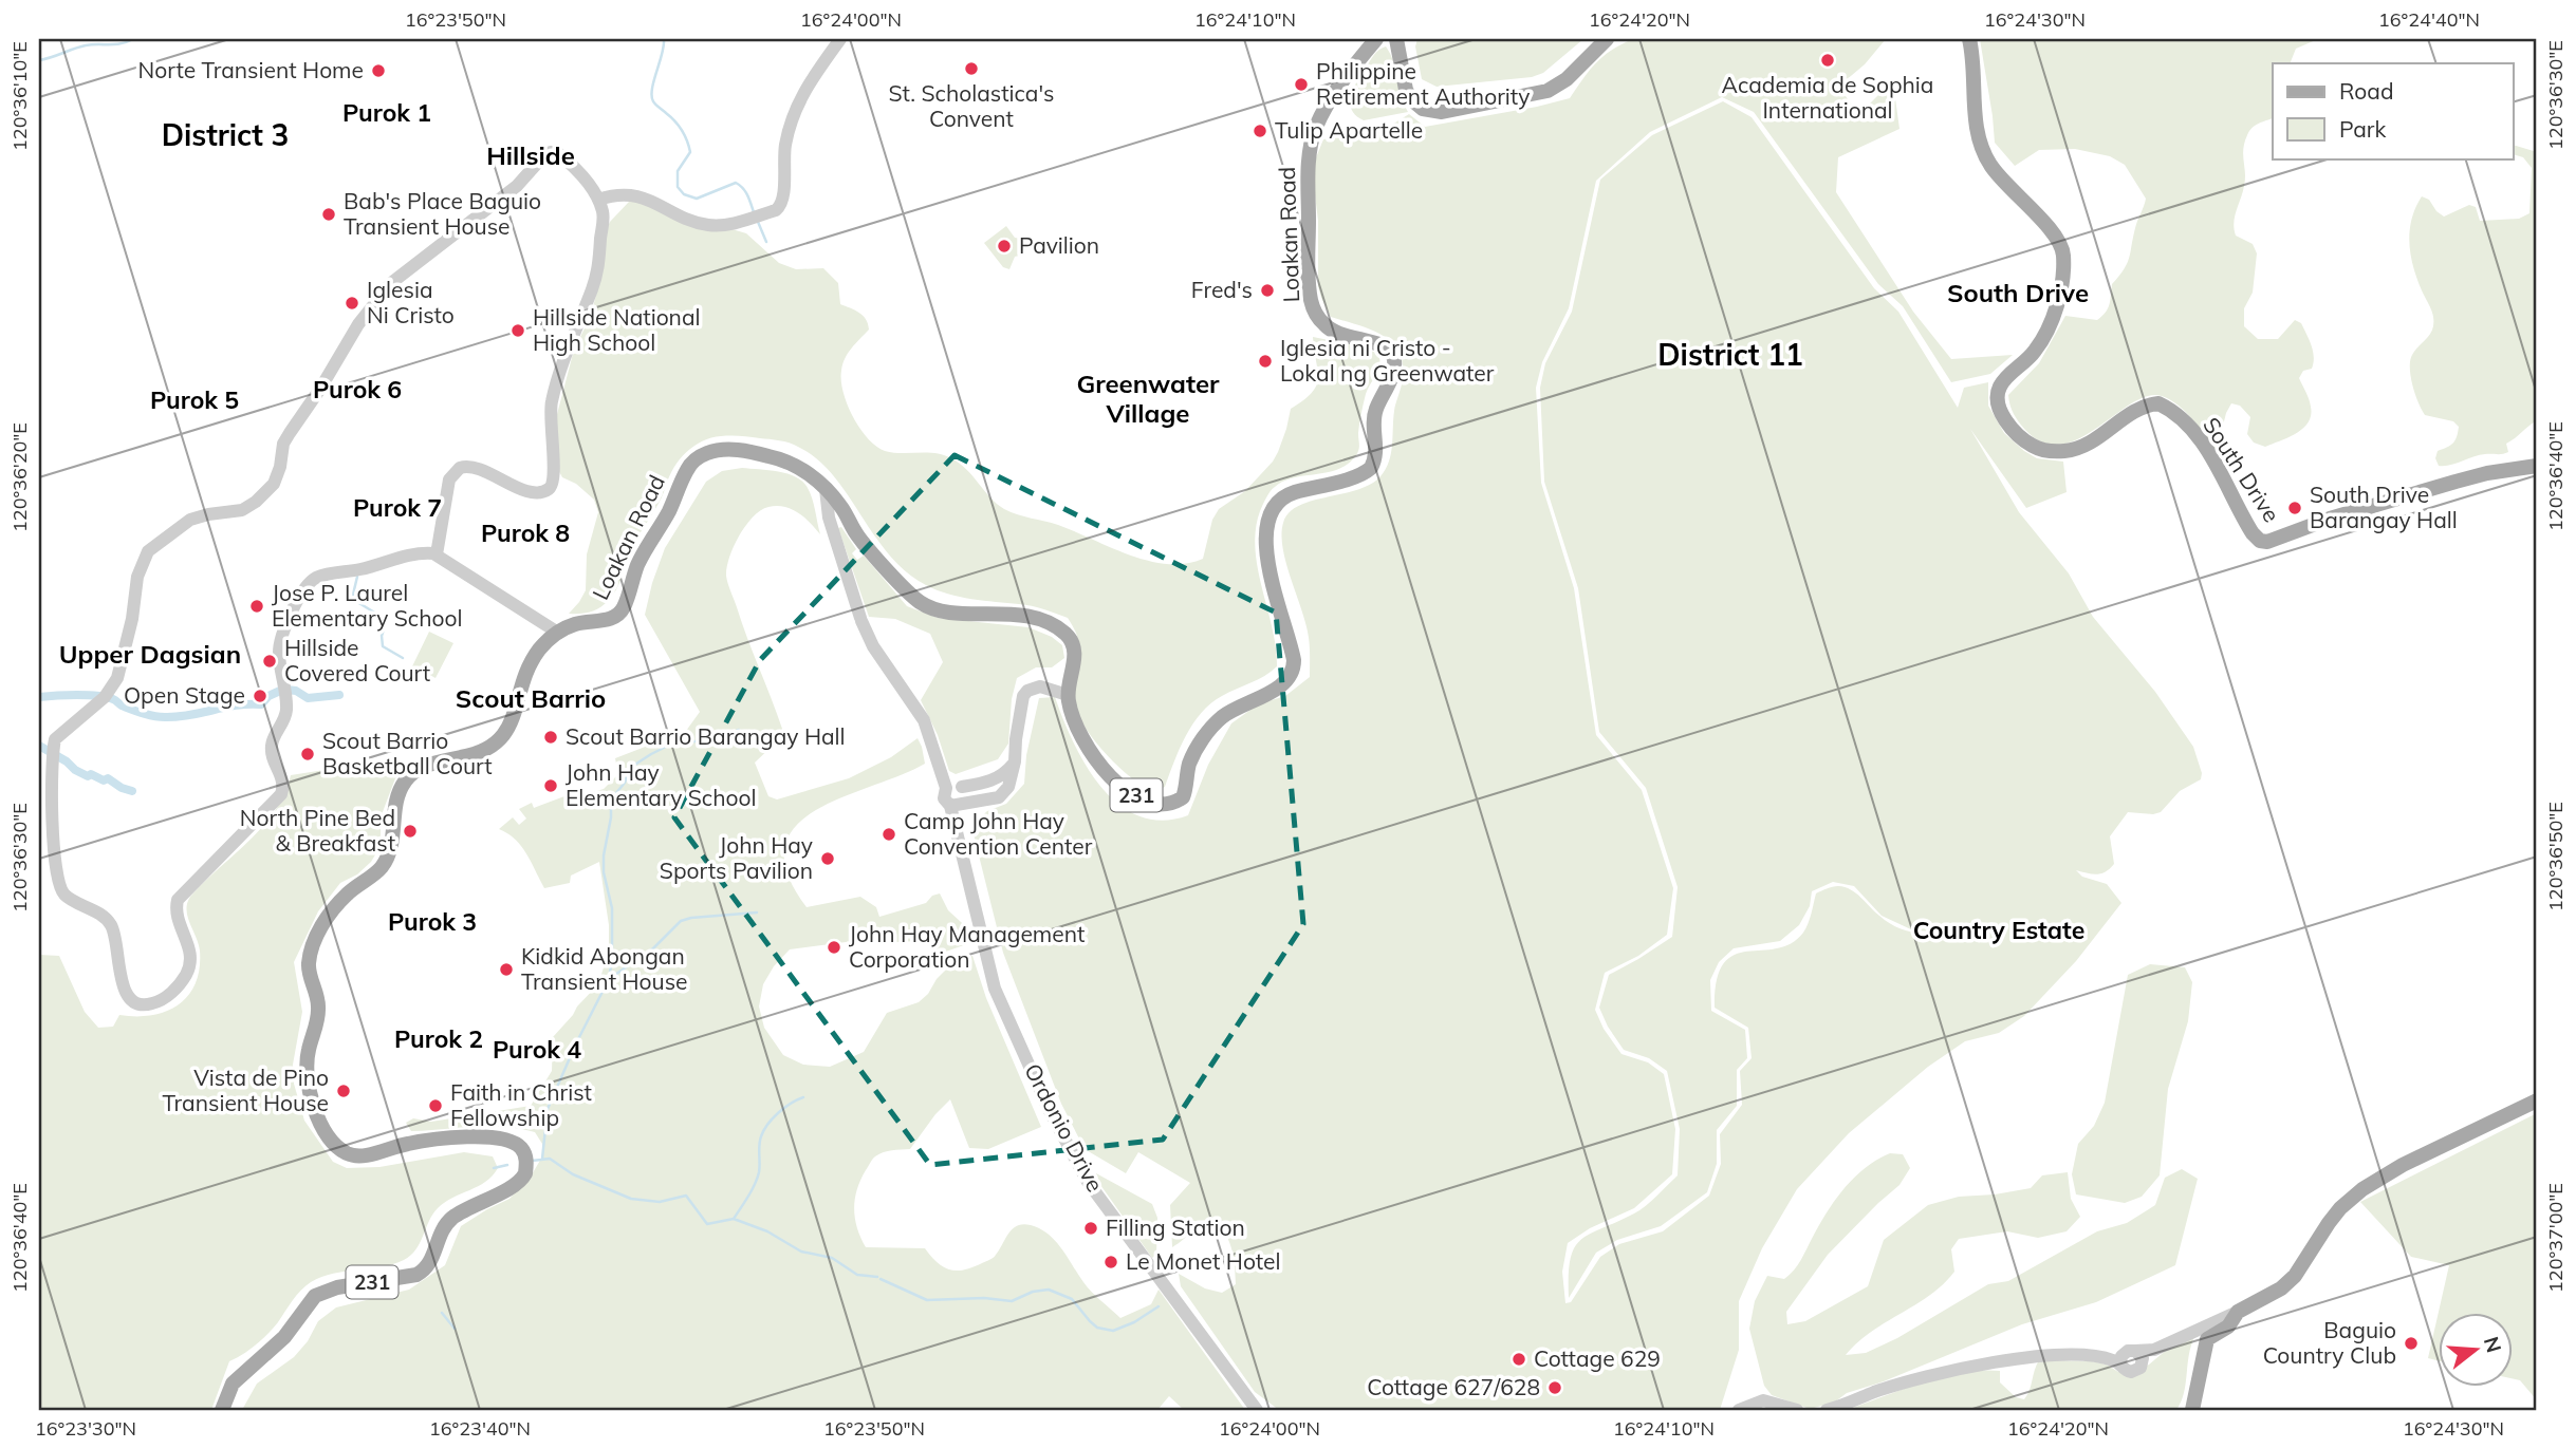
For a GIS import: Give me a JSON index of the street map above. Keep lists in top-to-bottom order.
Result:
{
  "streets": {
    "main road": ["Loakan Road", "South Drive", "231"],
    "street": ["Ordonio Drive"]
  },
  "crossings": [
    ["Loakan Road", "Ordonio Drive"]
  ],
  "districts": [
    "Purok 1",
    "District 3",
    "Hillside",
    "South Drive",
    "District 11",
    "Greenwater Village",
    "Purok 6",
    "Purok 5",
    "Purok 7",
    "Purok 8",
    "Upper Dagsian",
    "Scout Barrio",
    "Purok 3",
    "Country Estate",
    "Purok 2",
    "Purok 4"
  ],
  "places": [
    "Academia de Sophia International",
    "St. Scholastica's Convent",
    "Norte Transient Home",
    "Philippine Retirement Authority",
    "Tulip Apartelle",
    "Bab's Place Baguio Transient House",
    "Pavilion",
    "Fred's",
    "Iglesia Ni Cristo",
    "Hillside National High School",
    "Iglesia ni Cristo - Lokal ng Greenwater",
    "South Drive Barangay Hall",
    "Jose P. Laurel Elementary School",
    "Hillside Covered Court",
    "Open Stage",
    "Scout Barrio Barangay Hall",
    "Scout Barrio Basketball Court",
    "John Hay Elementary School",
    "North Pine Bed & Breakfast",
    "Camp John Hay Convention Center",
    "John Hay Sports Pavilion",
    "John Hay Management Corporation",
    "Kidkid Abongan Transient House",
    "Vista de Pino Transient House",
    "Faith in Christ Fellowship",
    "Filling Station",
    "Le Monet Hotel",
    "Baguio Country Club",
    "Cottage 629",
    "Cottage 627/628"
  ],
  "legend": ["Road", "Park"],
  "north": "right",
  "coordinates": [
    "16°23'50\"N",
    "16°24'00\"N",
    "16°24'10\"N",
    "16°24'20\"N",
    "16°24'30\"N",
    "16°24'40\"N",
    "120°36'30\"E",
    "120°36'10\"E",
    "120°36'40\"E",
    "120°36'20\"E",
    "120°36'50\"E",
    "120°37'00\"E",
    "16°23'30\"N",
    "16°23'40\"N"
  ]
}
